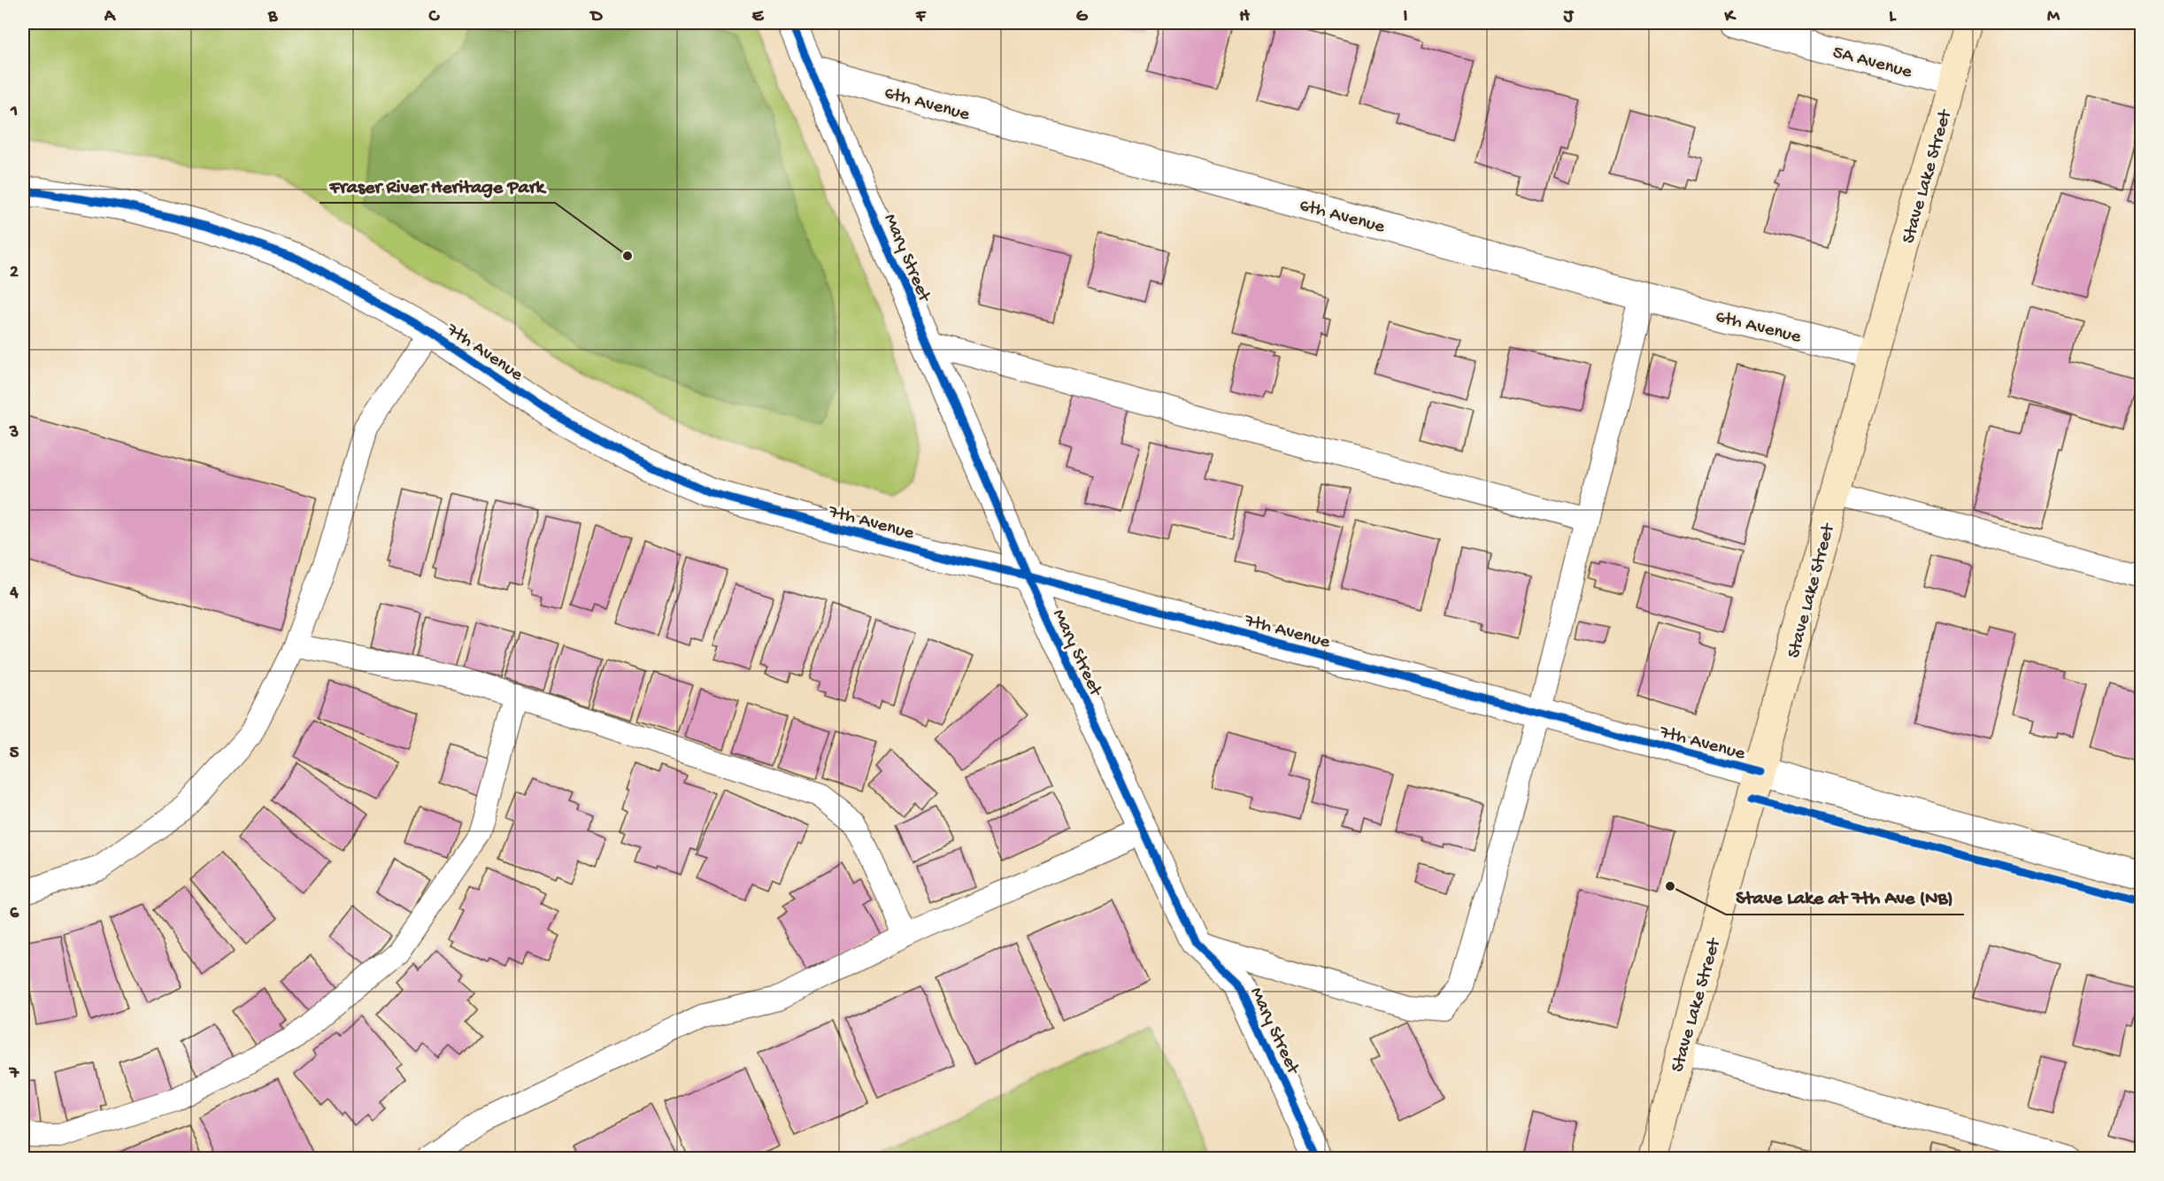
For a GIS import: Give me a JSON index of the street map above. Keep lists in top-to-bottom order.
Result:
{
  "streets": {
    "main road": ["Stave Lake Street"],
    "street": [
      "5A Avenue",
      "6th Avenue",
      "Mary Street",
      "7th Avenue"
    ]
  },
  "crossings": [
    ["5A Avenue", "Stave Lake Street"],
    ["6th Avenue", "Stave Lake Street"],
    ["6th Avenue", "Mary Street"],
    ["Stave Lake Street", "7th Avenue"],
    ["Mary Street", "7th Avenue"]
  ],
  "places": ["Fraser River Heritage Park", "Stave Lake at 7th Ave (NB)"],
  "grid": {
    "columns": [
      "A",
      "B",
      "C",
      "D",
      "E",
      "F",
      "G",
      "H",
      "I",
      "J",
      "K",
      "L",
      "M"
    ],
    "rows": [
      "1",
      "2",
      "3",
      "4",
      "5",
      "6",
      "7"
    ]
  }
}
